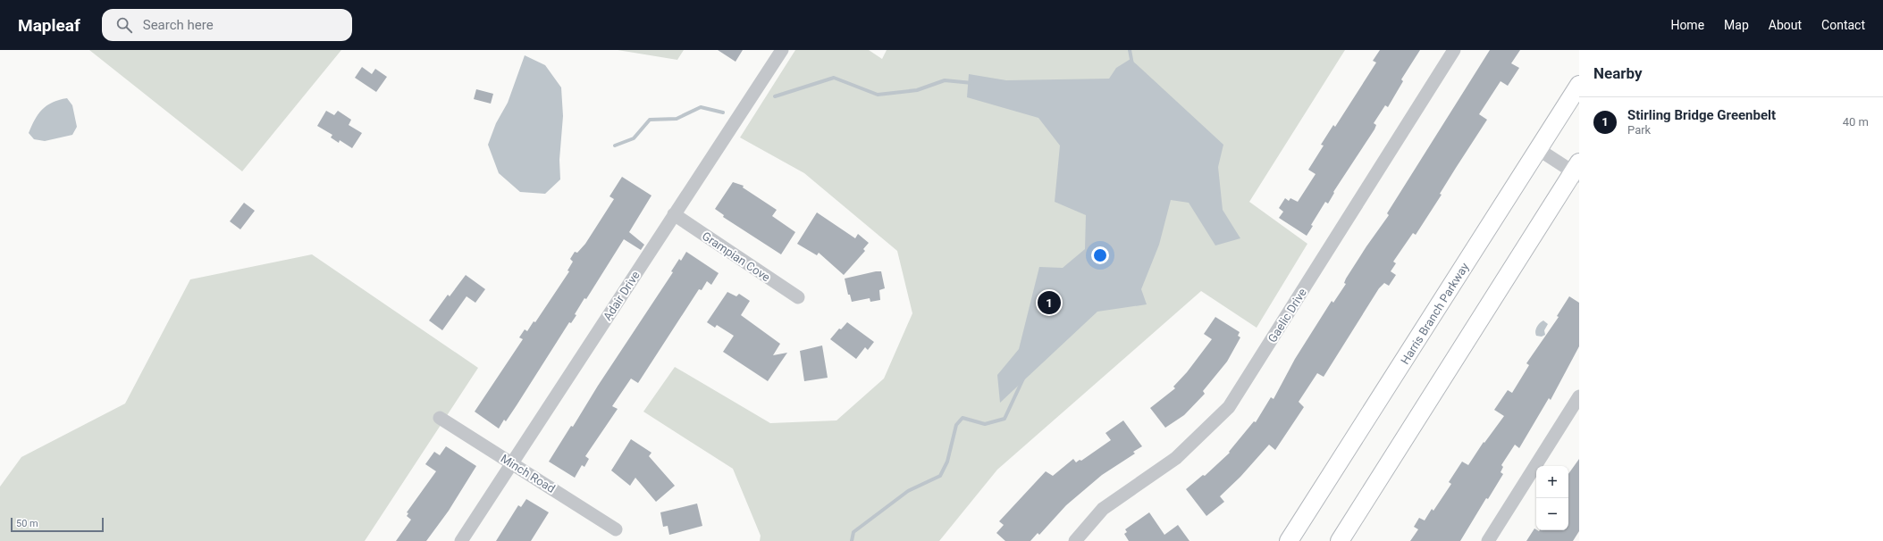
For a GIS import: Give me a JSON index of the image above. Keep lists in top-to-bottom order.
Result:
{
  "streets": {
    "main road": ["Harris Branch Parkway"],
    "street": [
      "Grampian Cove",
      "Adair Drive",
      "Gaelic Drive",
      "Minch Road"
    ]
  },
  "crossings": [
    ["Grampian Cove", "Adair Drive"],
    ["Adair Drive", "Minch Road"]
  ],
  "scale_bar": "50 m",
  "page": {
    "header": "Mapleaf",
    "search": "Search here",
    "nav": [
      "Home",
      "Map",
      "About",
      "Contact"
    ],
    "heading": "Nearby",
    "list": [
      {
        "mark": "1",
        "name": "Stirling Bridge Greenbelt",
        "note": "Park",
        "value": "40 m"
      }
    ],
    "pins": "1",
    "map_buttons": ["+", "−"],
    "scale": "50 m"
  }
}
